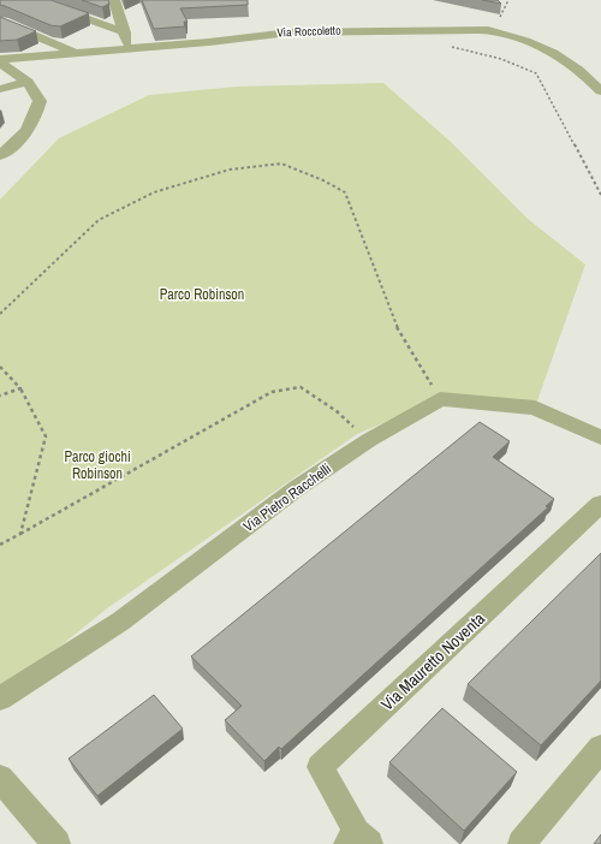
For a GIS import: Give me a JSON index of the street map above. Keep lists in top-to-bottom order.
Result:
{
  "streets": {
    "street": ["Via Roccoletto", "Via Pietro Racchelli", "Via Mauretto Noventa"]
  },
  "parks": ["Parco Robinson", "Parco giochi Robinson"]
}
